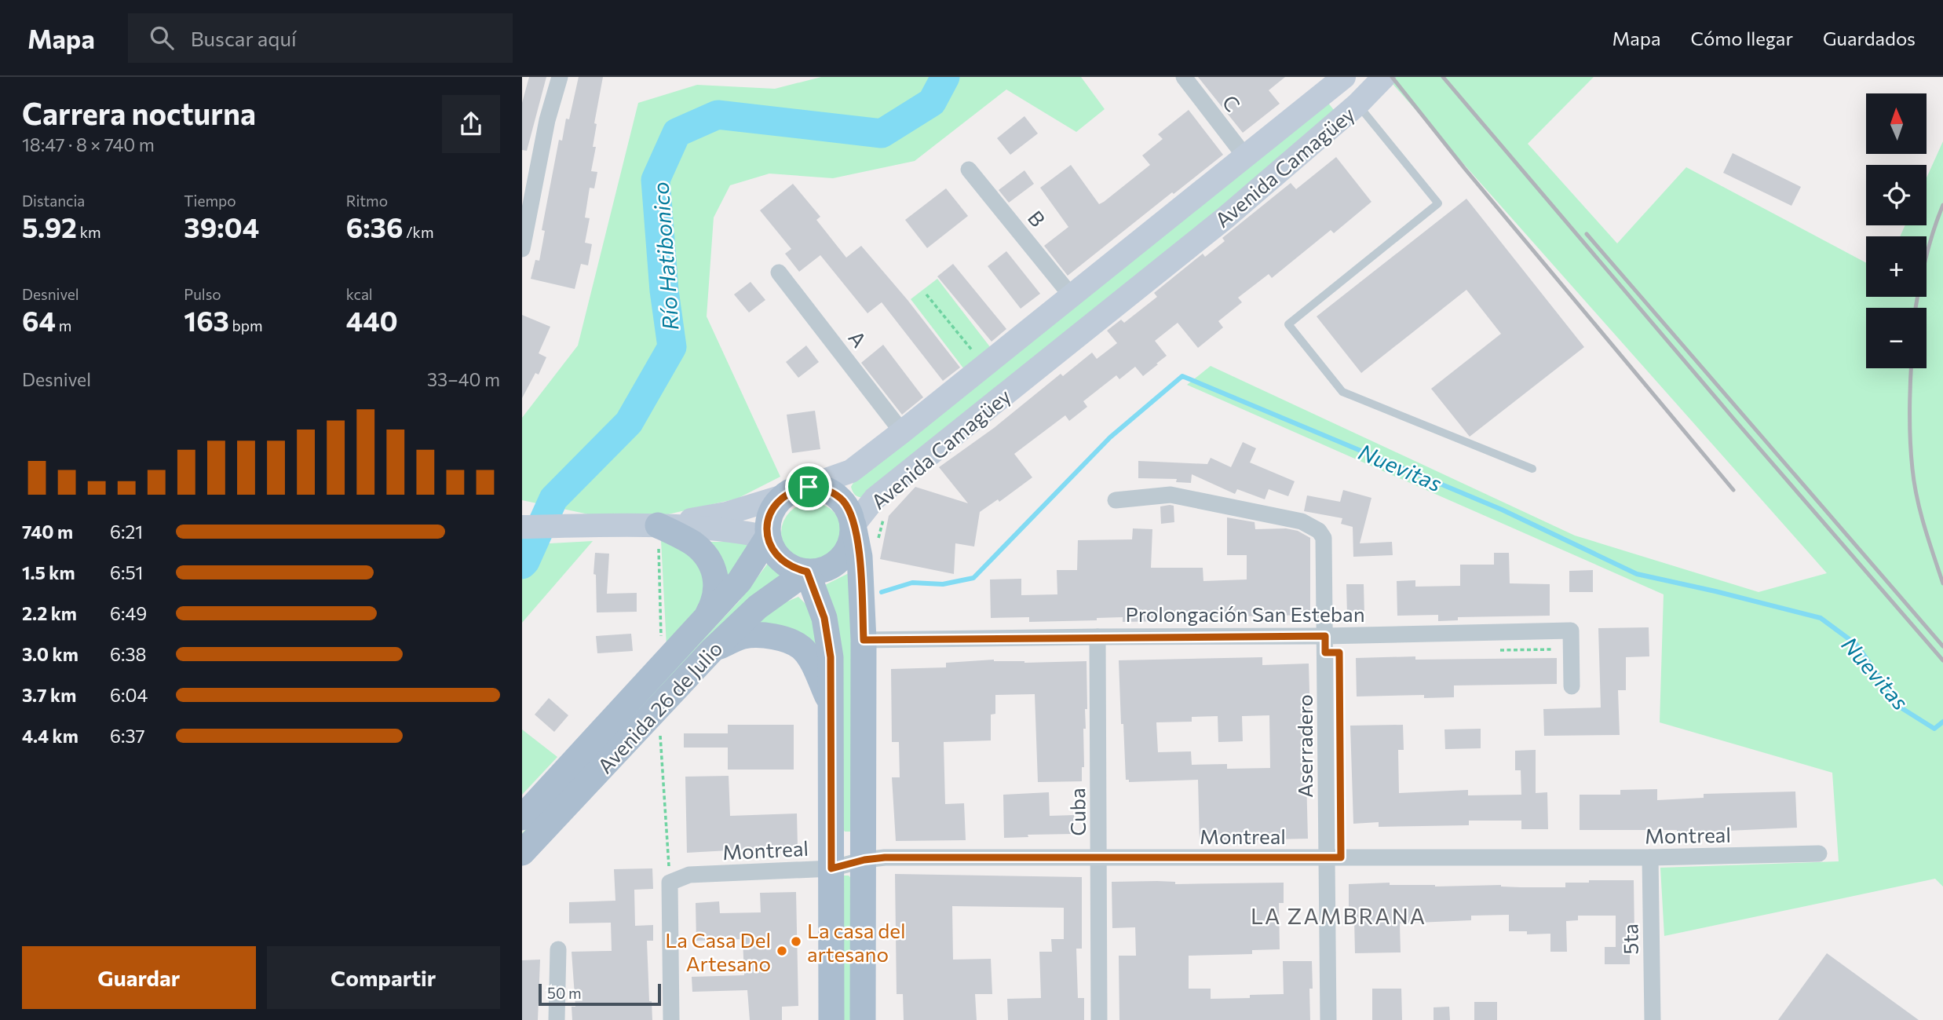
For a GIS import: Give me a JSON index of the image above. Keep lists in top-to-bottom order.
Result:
{
  "streets": {
    "main road": ["Avenida Camagüey", "Avenida 26 de Julio"],
    "street": [
      "C",
      "B",
      "A",
      "Prolongación San Esteban",
      "Aserradero",
      "Cuba",
      "Montreal",
      "5ta"
    ]
  },
  "crossings": [
    ["C", "Avenida Camagüey"],
    ["Avenida Camagüey", "B"],
    ["Avenida Camagüey", "A"],
    ["Avenida Camagüey", "Prolongación San Esteban"],
    ["Avenida Camagüey", "Avenida 26 de Julio"],
    ["Avenida Camagüey", "Montreal"],
    ["Prolongación San Esteban", "Aserradero"],
    ["Prolongación San Esteban", "Cuba"],
    ["Aserradero", "Montreal"],
    ["Cuba", "Montreal"],
    ["Montreal", "5ta"]
  ],
  "districts": ["LA ZAMBRANA"],
  "water": ["Río Hatibonico", "Nuevitas"],
  "places": ["La casa del artesano", "La Casa Del Artesano"],
  "scale_bar": "50 m",
  "north": "top",
  "page": {
    "header": "Mapa",
    "search": "Buscar aquí",
    "nav": ["Mapa", "Cómo llegar", "Guardados"],
    "heading": ["Carrera nocturna", "18:47 · 8 × 740 m"],
    "map_buttons": ["+", "−"],
    "stats": [
      ["Distancia", "5.92 km"],
      ["Tiempo", "39:04"],
      ["Ritmo", "6:36 /km"],
      ["Desnivel", "64 m"],
      ["Pulso", "163 bpm"],
      ["kcal", "440"]
    ],
    "chart": ["Desnivel", "33–40 m"],
    "list": [
      {
        "name": "740 m",
        "note": "6:21"
      },
      {
        "name": "1.5 km",
        "note": "6:51"
      },
      {
        "name": "2.2 km",
        "note": "6:49"
      },
      {
        "name": "3.0 km",
        "note": "6:38"
      },
      {
        "name": "3.7 km",
        "note": "6:04"
      },
      {
        "name": "4.4 km",
        "note": "6:37"
      }
    ],
    "buttons": ["Guardar", "Compartir"],
    "scale": "50 m"
  }
}
